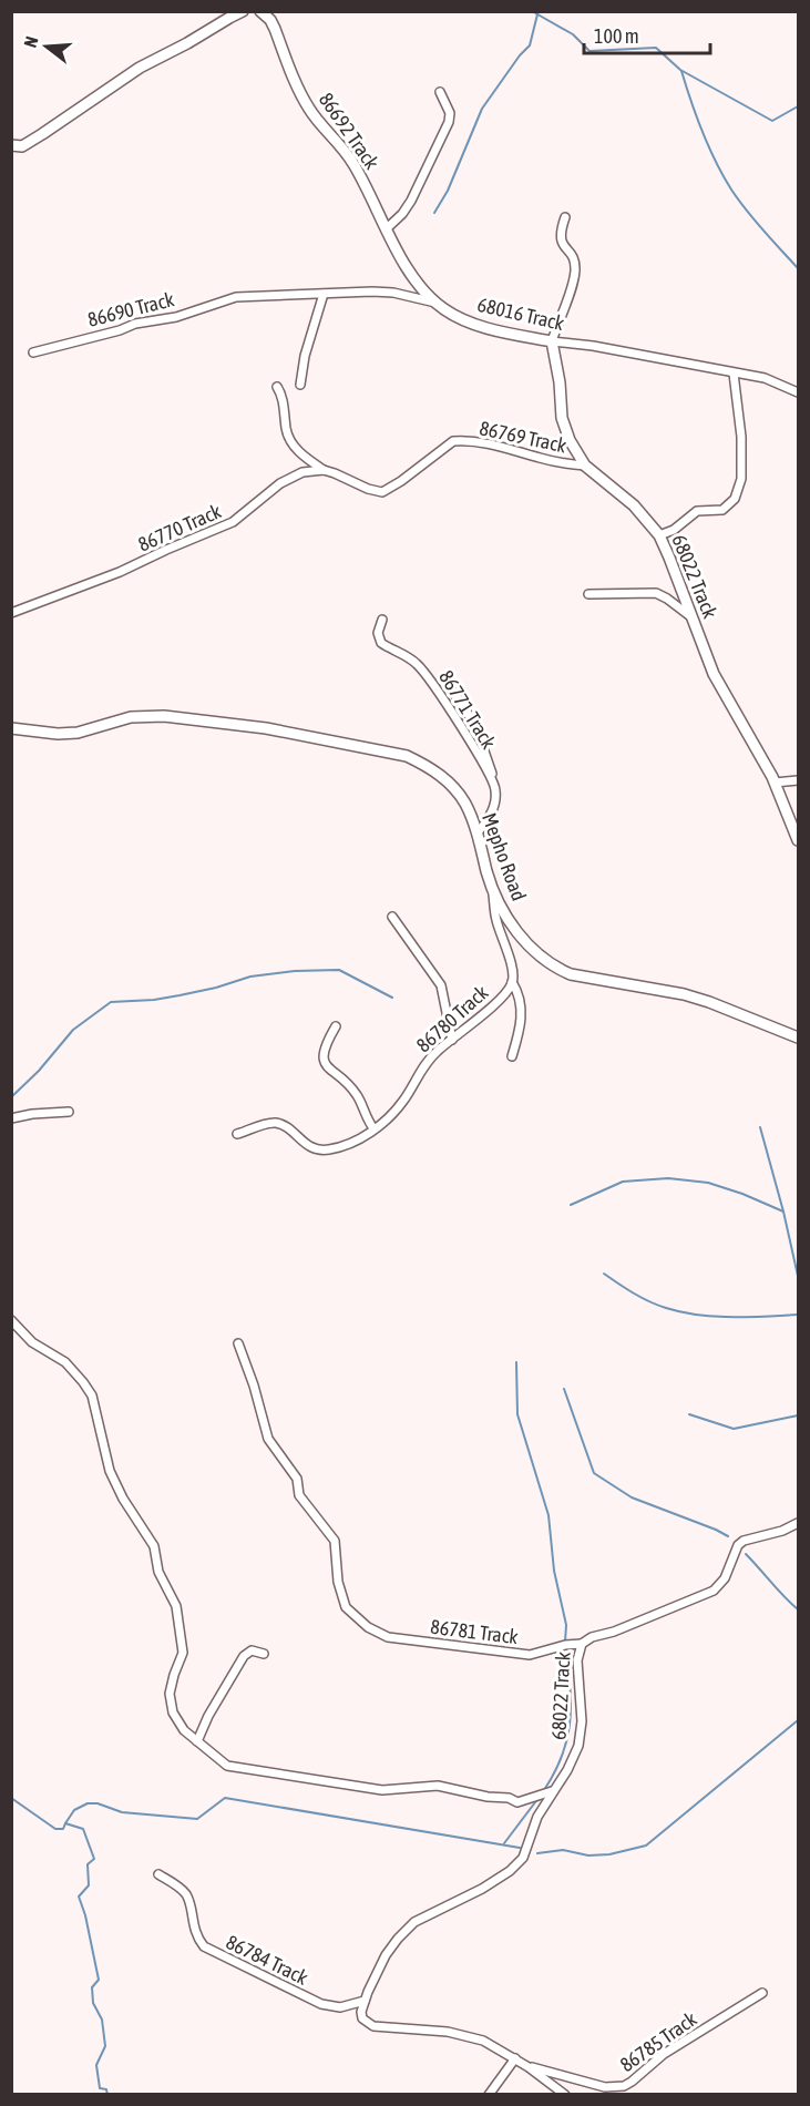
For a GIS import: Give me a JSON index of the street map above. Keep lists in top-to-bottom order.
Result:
{
  "streets": {
    "street": [
      "86692 Track",
      "86690 Track",
      "68016 Track",
      "86769 Track",
      "86770 Track",
      "68022 Track",
      "86771 Track",
      "Mepho Road",
      "86780 Track",
      "86781 Track",
      "86784 Track",
      "86785 Track"
    ]
  },
  "crossings": [
    ["86692 Track", "68016 Track"],
    ["86690 Track", "68016 Track"],
    ["68016 Track", "68022 Track"],
    ["86769 Track", "86770 Track"],
    ["86769 Track", "68022 Track"],
    ["68022 Track", "86781 Track"],
    ["68022 Track", "86784 Track"],
    ["Mepho Road", "86780 Track"]
  ],
  "scale_bar": "100 m",
  "north": "left"
}
